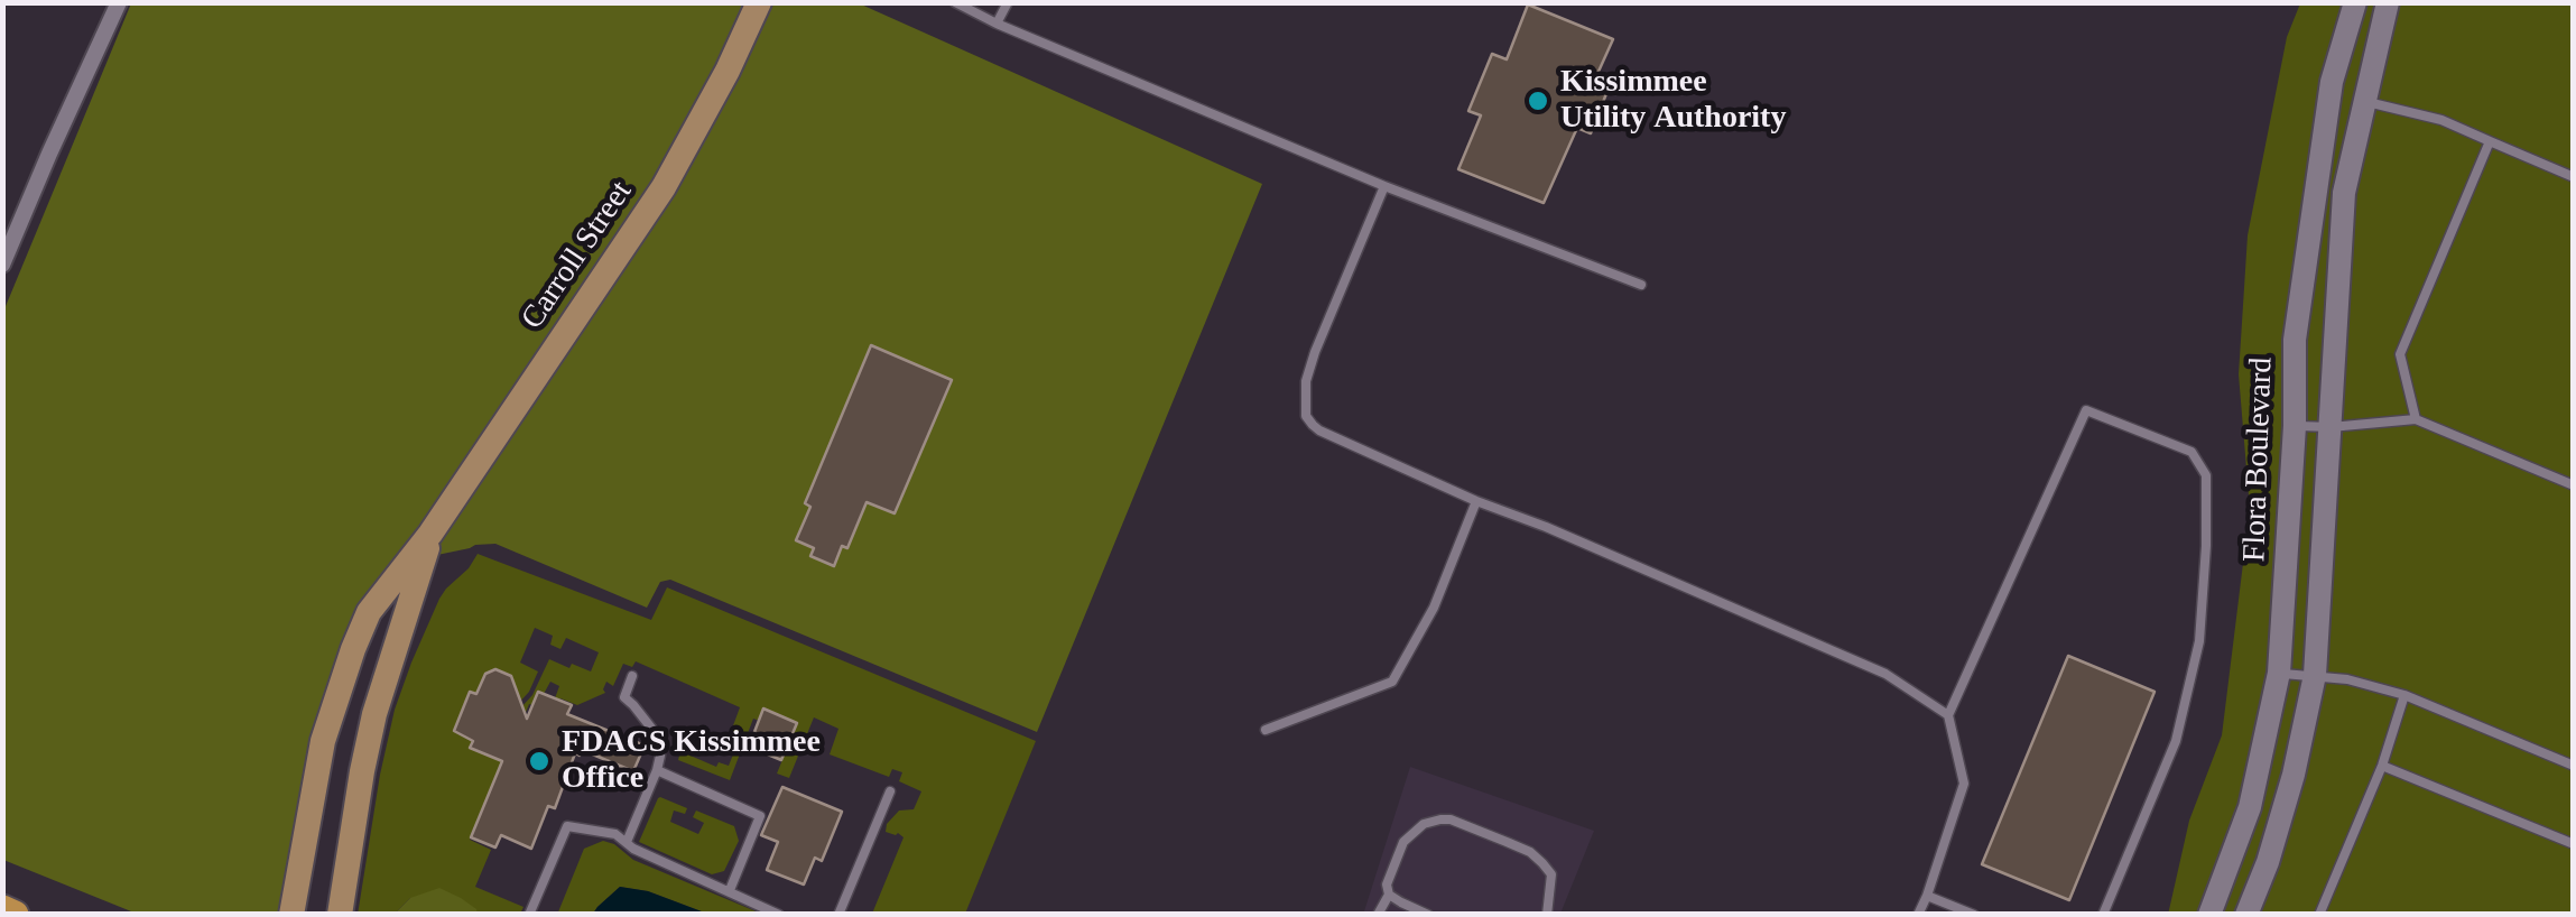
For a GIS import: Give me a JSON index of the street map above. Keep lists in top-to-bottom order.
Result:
{
  "streets": {
    "main road": ["Carroll Street"],
    "street": ["Flora Boulevard"]
  },
  "places": ["Kissimmee Utility Authority", "FDACS Kissimmee Office"]
}
